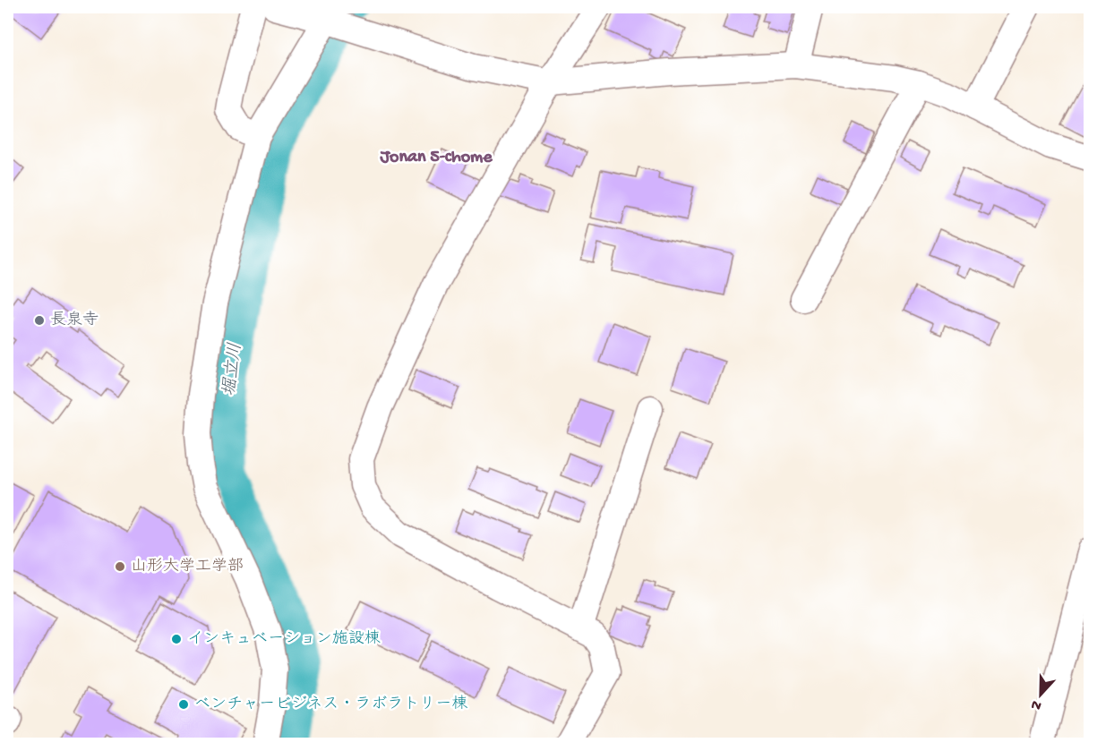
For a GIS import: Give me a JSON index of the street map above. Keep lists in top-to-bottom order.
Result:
{
  "districts": ["Jonan 5-chome"],
  "water": ["堀立川"],
  "places": [
    "長泉寺",
    "山形大学工学部",
    "インキュベーション施設棟",
    "ベンチャービジネス・ラボラトリー棟"
  ],
  "north": "bottom"
}
